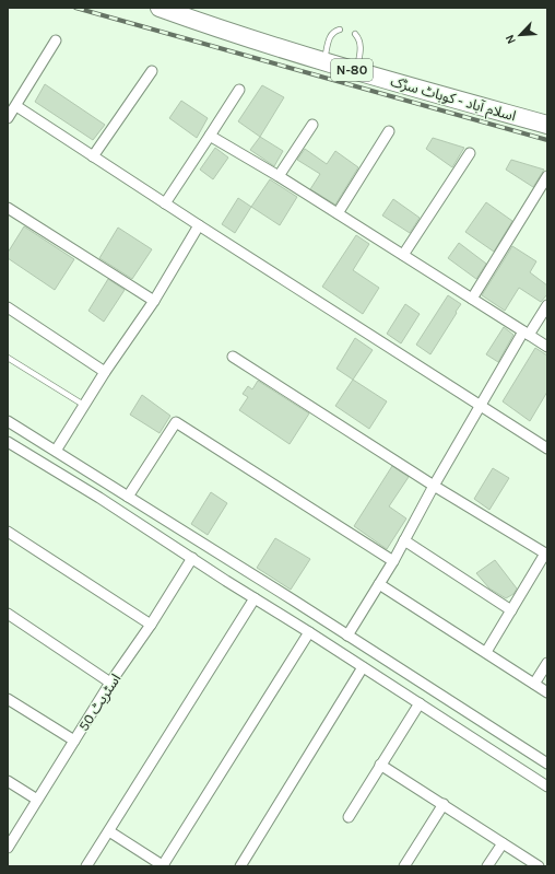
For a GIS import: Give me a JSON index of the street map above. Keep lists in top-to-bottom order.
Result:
{
  "streets": {
    "highway": ["N-80", "اسلام آباد - کوہاٹ سڑک"],
    "street": ["اسٹریٹ 50"]
  },
  "north": "bottom left"
}
